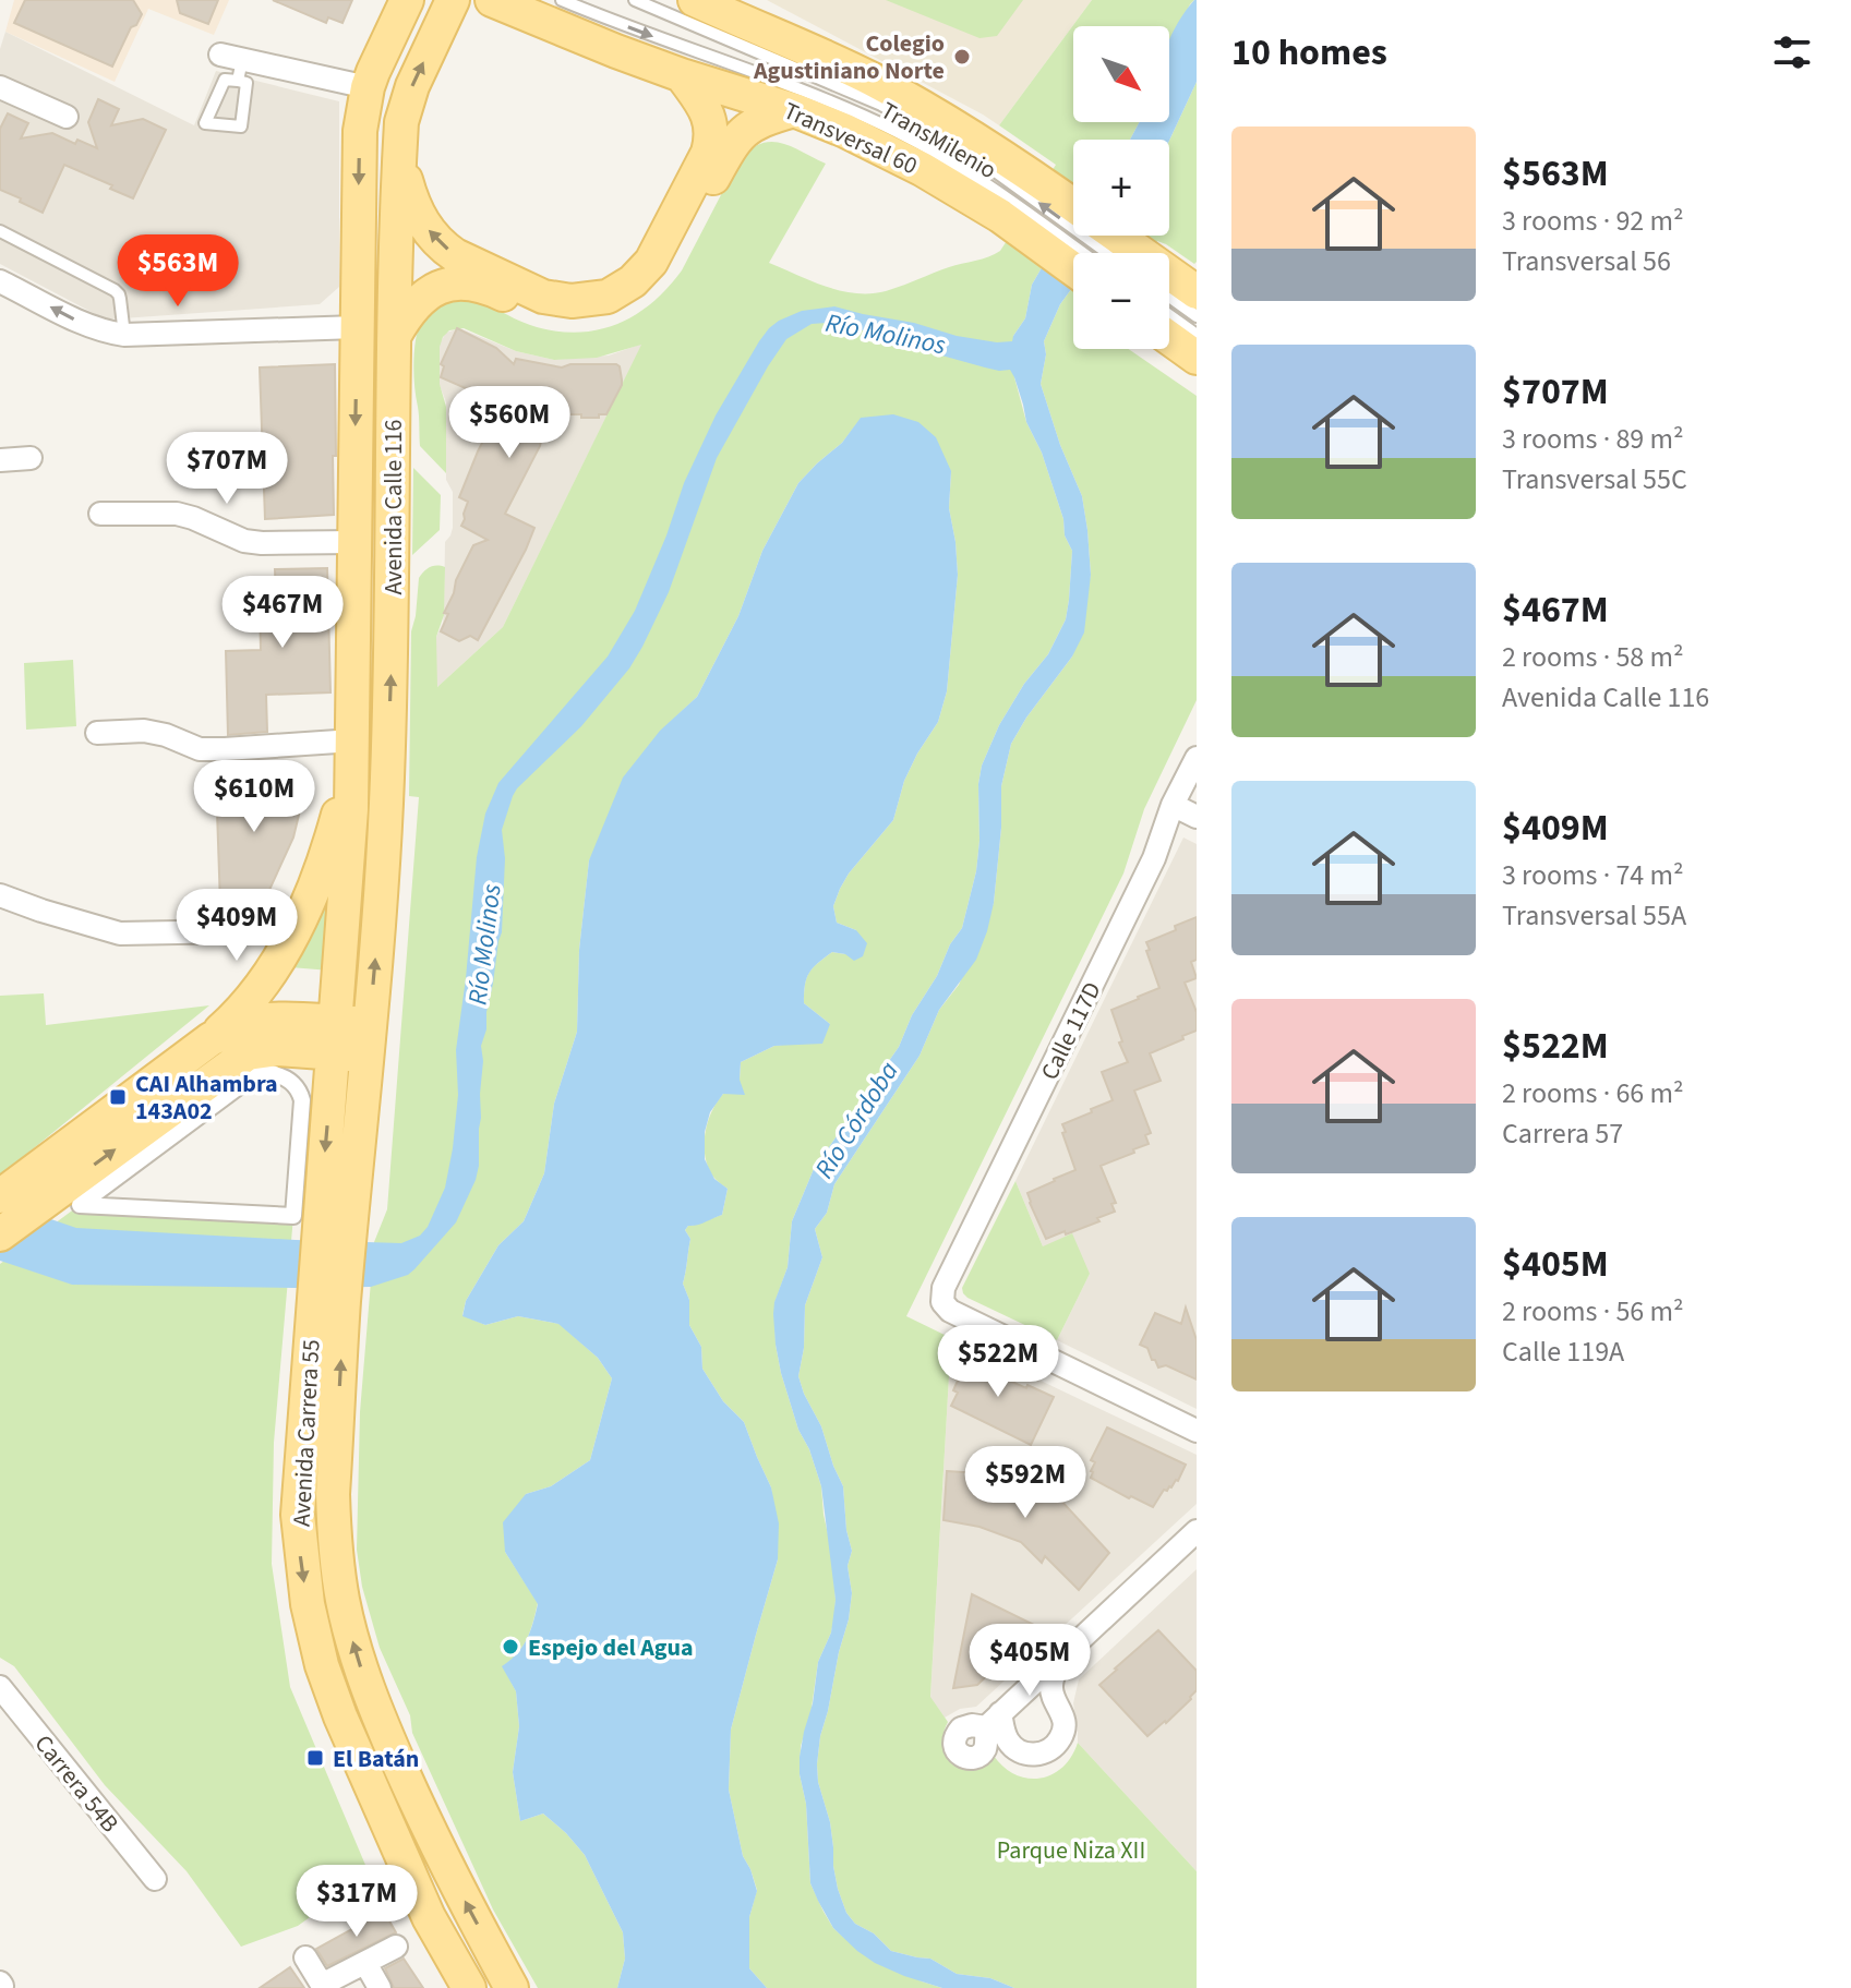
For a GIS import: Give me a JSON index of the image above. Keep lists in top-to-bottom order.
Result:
{
  "streets": {
    "main road": ["Transversal 60", "Avenida Calle 116", "Avenida Carrera 55"],
    "street": ["Calle 117D", "Carrera 54B"],
    "lane": ["TransMilenio"]
  },
  "crossings": [
    ["Transversal 60", "TransMilenio"],
    ["Avenida Calle 116", "Avenida Carrera 55"]
  ],
  "water": ["Río Molinos", "Río Córdoba"],
  "parks": ["Parque Niza XII"],
  "places": {
    "other": ["Colegio Agustiniano Norte", "Espejo del Agua"],
    "transit": ["CAI Alhambra 143A02", "El Batán"]
  },
  "north": "bottom right",
  "page": {
    "heading": "10 homes",
    "map_buttons": ["+", "−"],
    "list": [
      {
        "name": "$563M",
        "note": "3 rooms · 92 m² · Transversal 56"
      },
      {
        "name": "$707M",
        "note": "3 rooms · 89 m² · Transversal 55C"
      },
      {
        "name": "$467M",
        "note": "2 rooms · 58 m² · Avenida Calle 116"
      },
      {
        "name": "$409M",
        "note": "3 rooms · 74 m² · Transversal 55A"
      },
      {
        "name": "$522M",
        "note": "2 rooms · 66 m² · Carrera 57"
      },
      {
        "name": "$405M",
        "note": "2 rooms · 56 m² · Calle 119A"
      }
    ],
    "price": [
      "$563M",
      "$560M",
      "$707M",
      "$467M",
      "$610M",
      "$409M",
      "$522M",
      "$592M",
      "$405M",
      "$317M"
    ]
  }
}
